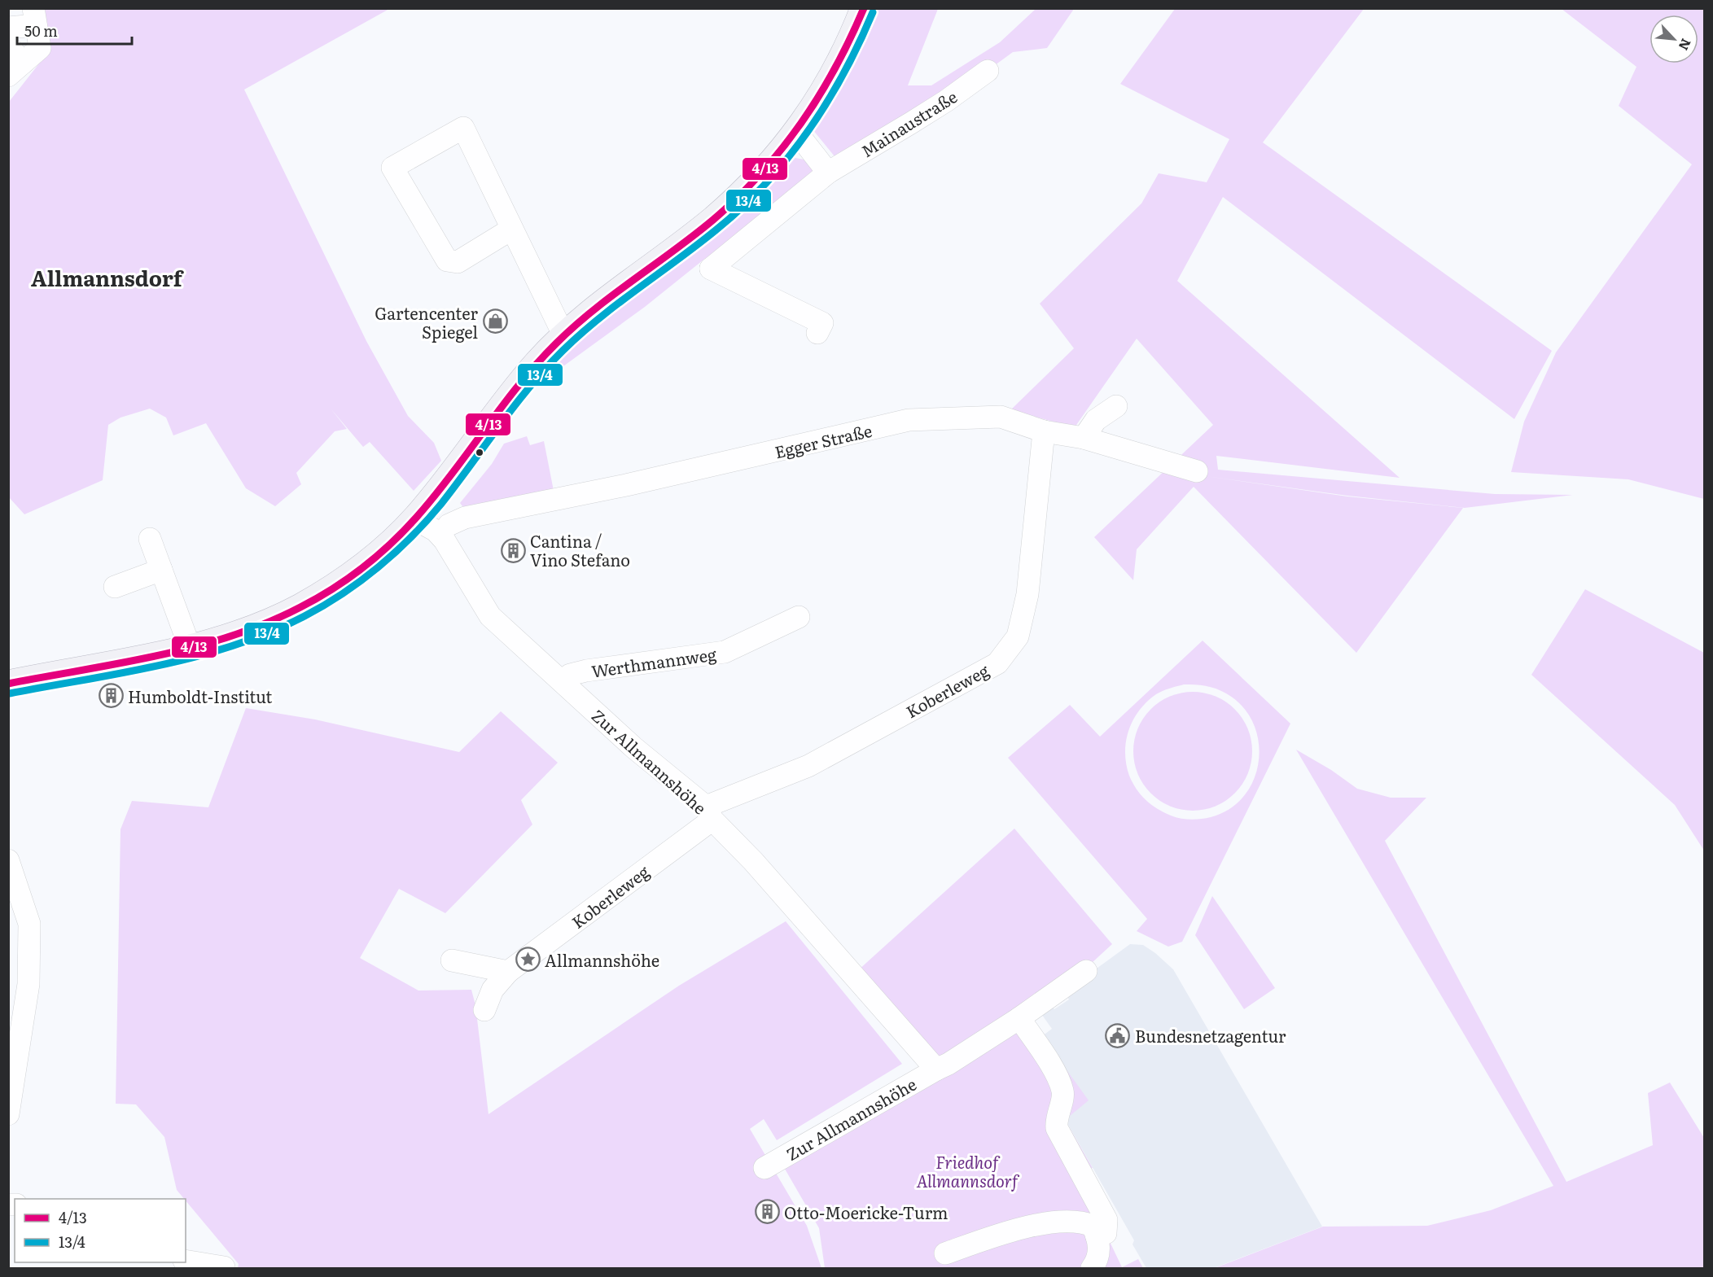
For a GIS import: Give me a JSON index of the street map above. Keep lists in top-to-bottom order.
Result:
{
  "streets": {
    "street": [
      "Mainaustraße",
      "Egger Straße",
      "Werthmannweg",
      "Koberleweg",
      "Zur Allmannshöhe"
    ]
  },
  "crossings": [
    ["Egger Straße", "Koberleweg"],
    ["Egger Straße", "Zur Allmannshöhe"],
    ["Werthmannweg", "Zur Allmannshöhe"],
    ["Koberleweg", "Zur Allmannshöhe"]
  ],
  "districts": ["Allmannsdorf"],
  "parks": ["Friedhof Allmannsdorf"],
  "places": {
    "shop": ["Gartencenter Spiegel"],
    "building": ["Cantina / Vino Stefano", "Humboldt-Institut", "Otto-Moericke-Turm"],
    "place": ["Allmannshöhe"],
    "public building": ["Bundesnetzagentur"]
  },
  "lines": ["transit line 4/13", "transit line 13/4"],
  "legend": ["4/13", "13/4"],
  "scale_bar": "50 m",
  "north": "bottom right"
}
